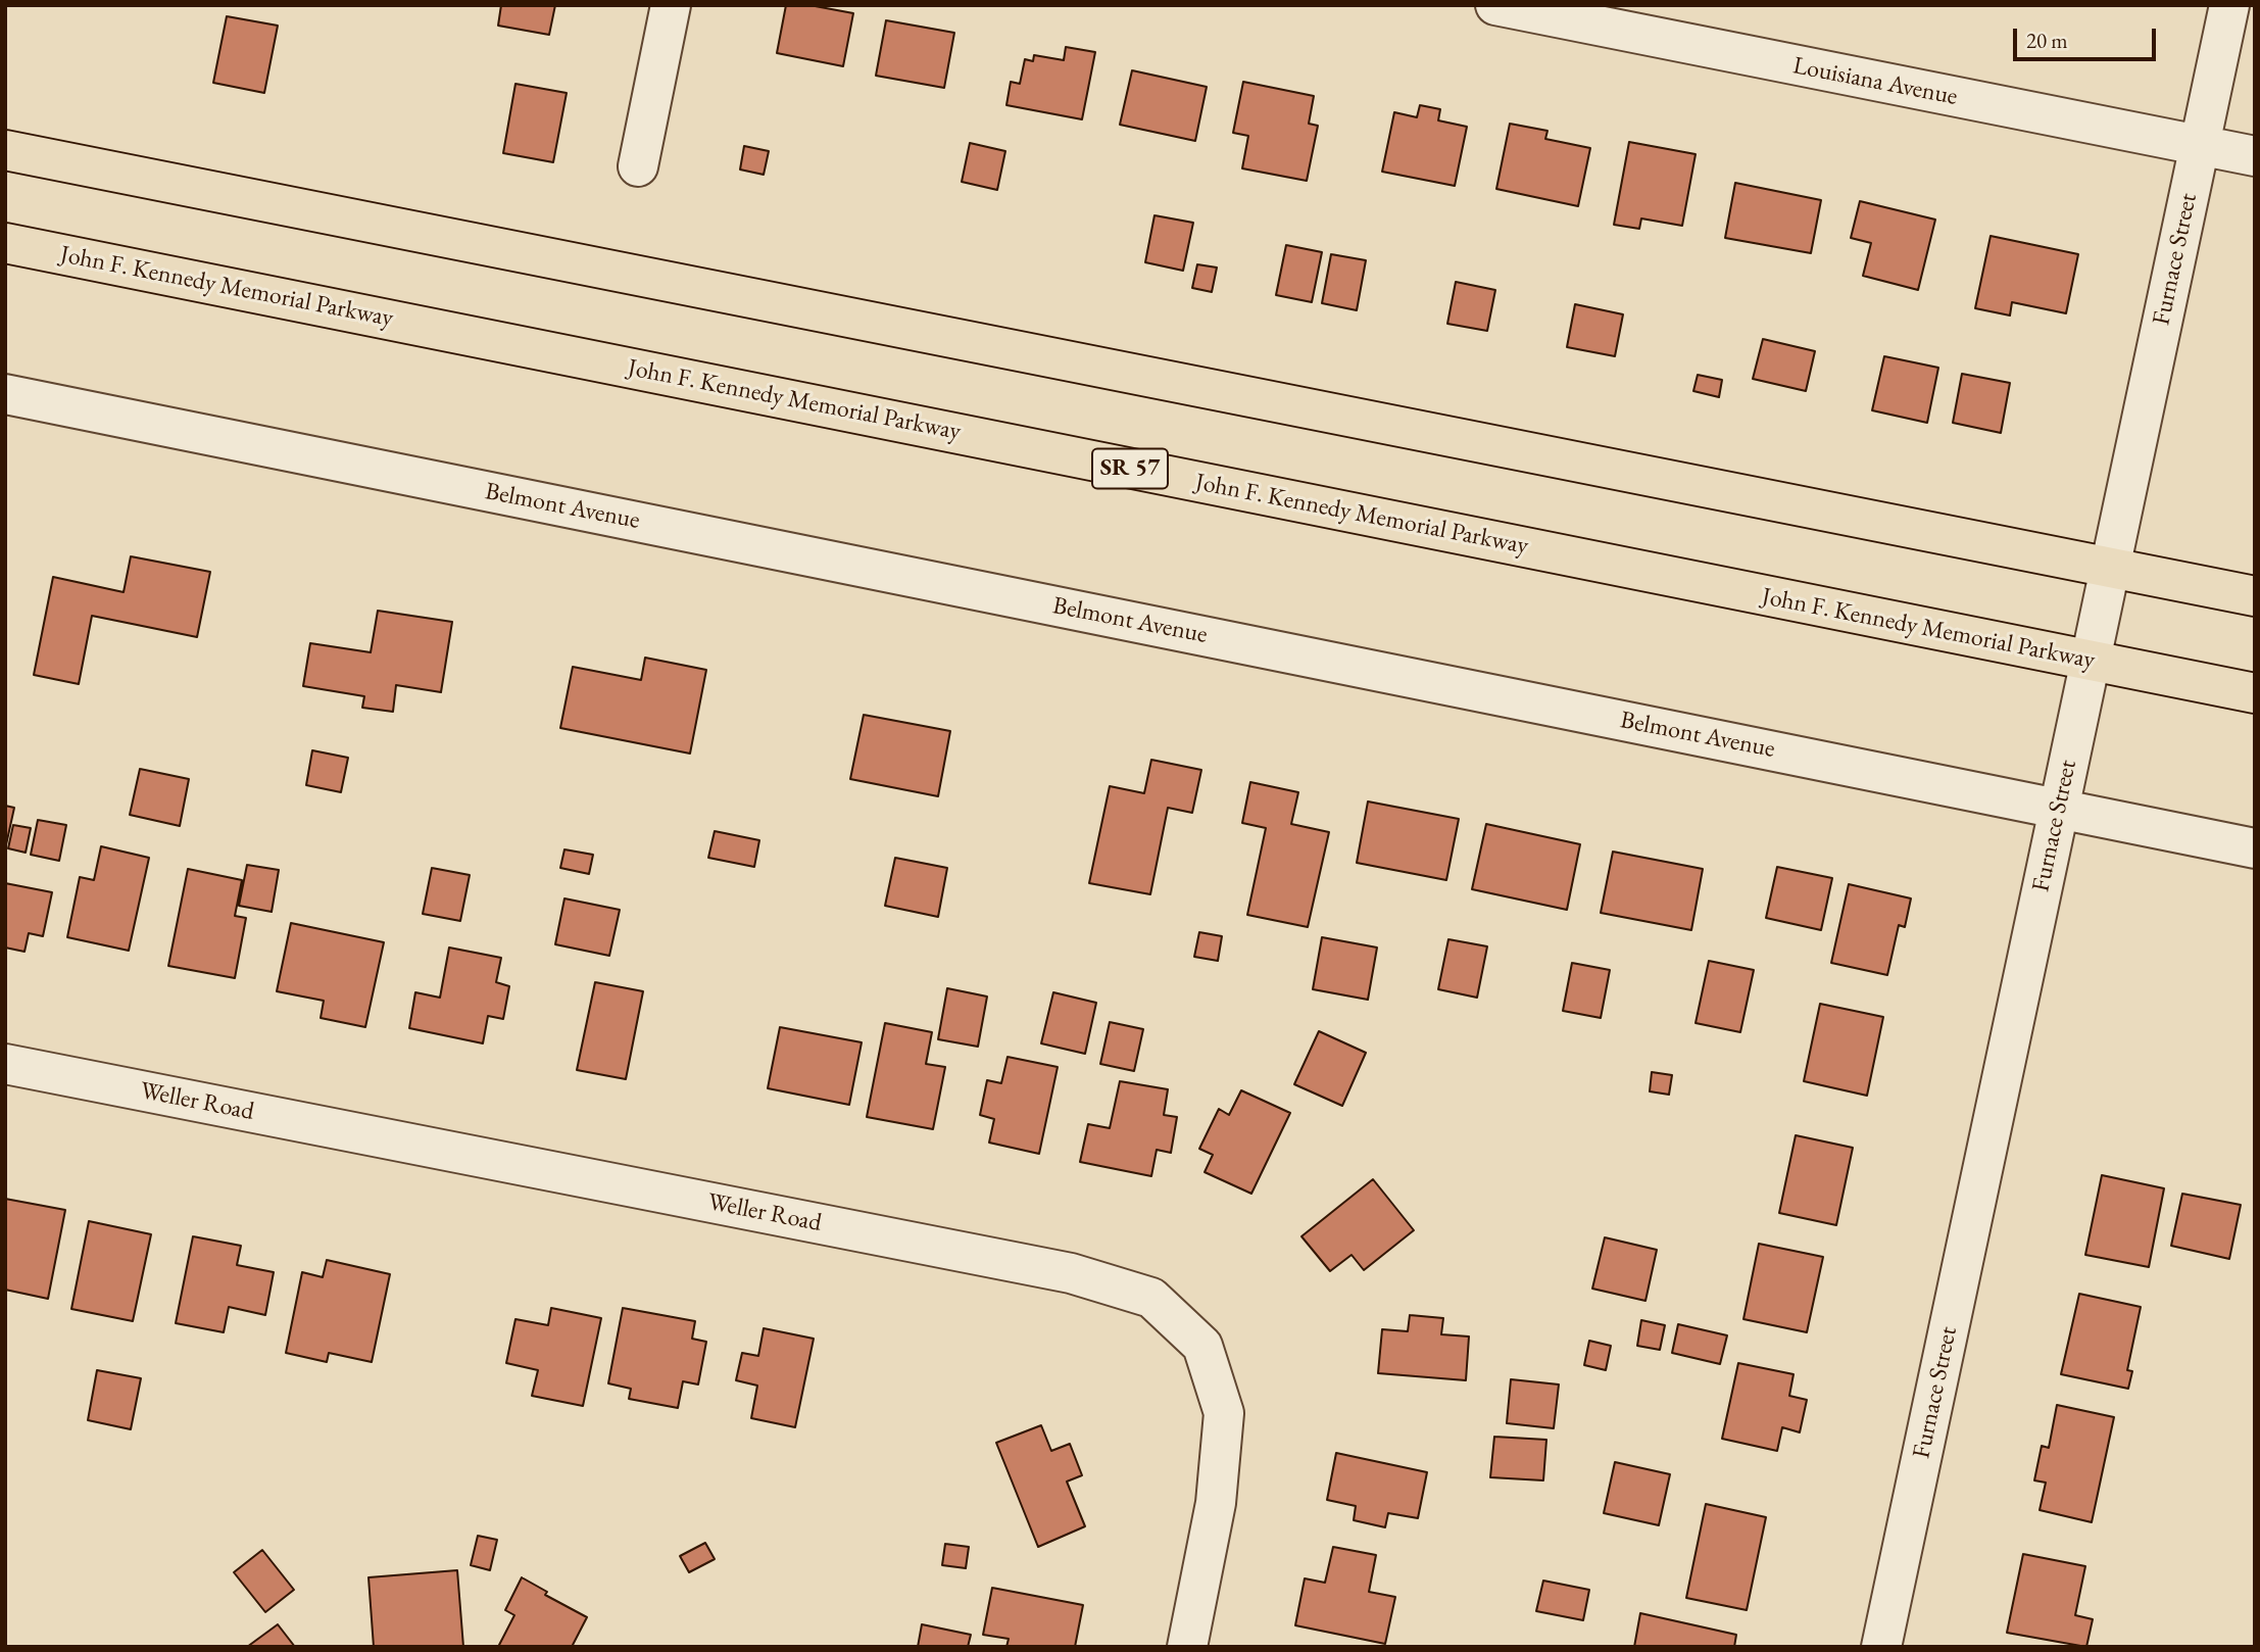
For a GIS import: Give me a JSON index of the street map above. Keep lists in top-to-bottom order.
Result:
{
  "streets": {
    "highway": ["John F. Kennedy Memorial Parkway", "SR 57"],
    "street": [
      "Louisiana Avenue",
      "Furnace Street",
      "Belmont Avenue",
      "Weller Road"
    ]
  },
  "crossings": [
    ["Louisiana Avenue", "Furnace Street"],
    ["Furnace Street", "John F. Kennedy Memorial Parkway"],
    ["Furnace Street", "Belmont Avenue"]
  ],
  "scale_bar": "20 m"
}
